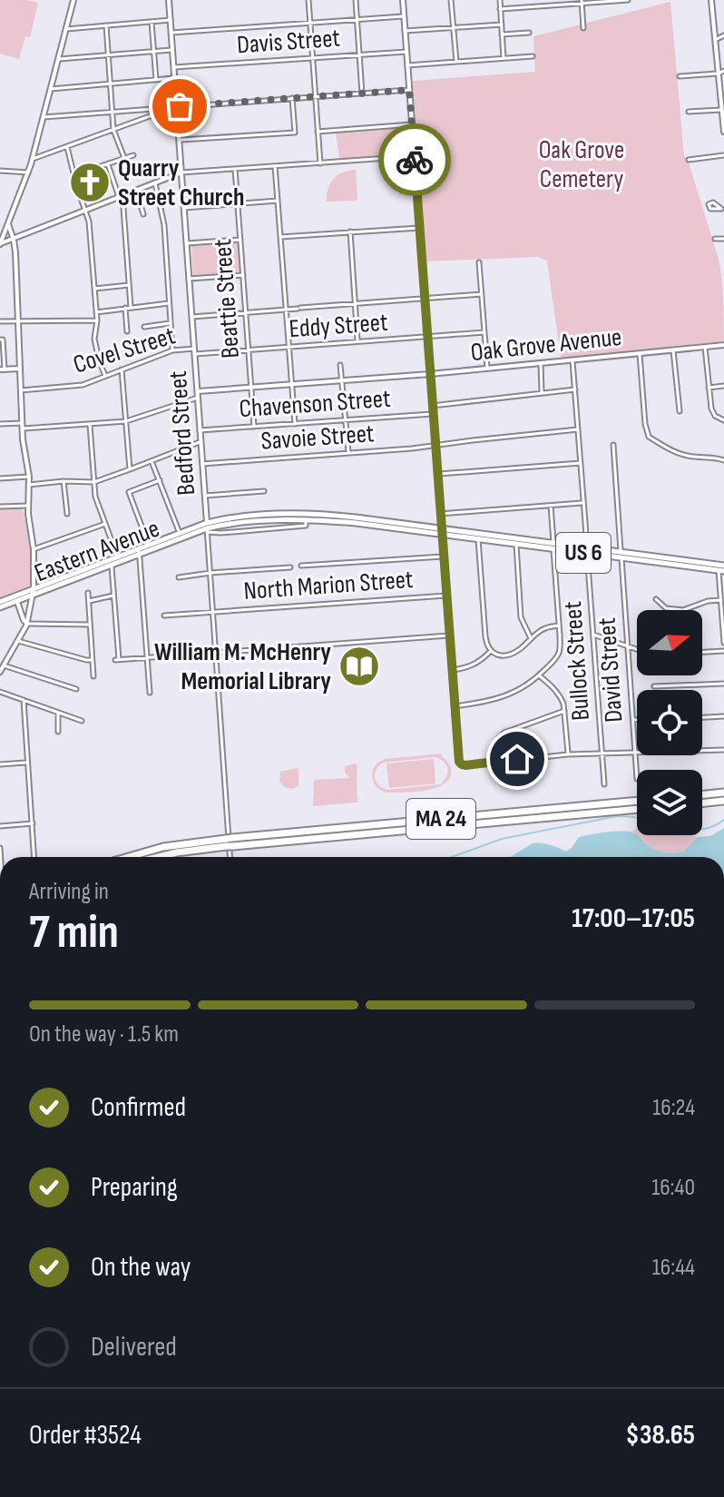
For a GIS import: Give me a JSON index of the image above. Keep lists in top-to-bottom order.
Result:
{
  "streets": {
    "highway": ["MA 24"],
    "main road": ["Eastern Avenue", "US 6"],
    "street": [
      "Davis Street",
      "Beattie Street",
      "Eddy Street",
      "Oak Grove Avenue",
      "Covel Street",
      "Chavenson Street",
      "Bedford Street",
      "Savoie Street",
      "North Marion Street",
      "Bullock Street",
      "David Street"
    ]
  },
  "crossings": [
    ["Davis Street", "Bedford Street"],
    ["Beattie Street", "Eddy Street"],
    ["Beattie Street", "Oak Grove Avenue"],
    ["Beattie Street", "Chavenson Street"],
    ["Eddy Street", "Covel Street"],
    ["Eddy Street", "Bedford Street"],
    ["Oak Grove Avenue", "Bedford Street"],
    ["Oak Grove Avenue", "Bullock Street"],
    ["Covel Street", "Bedford Street"],
    ["Chavenson Street", "Bedford Street"],
    ["Bedford Street", "Savoie Street"],
    ["Bedford Street", "Eastern Avenue"],
    ["Bedford Street", "US 6"],
    ["Bedford Street", "North Marion Street"],
    ["Savoie Street", "Bullock Street"],
    ["Eastern Avenue", "US 6"],
    ["US 6", "Bullock Street"],
    ["US 6", "David Street"]
  ],
  "parks": ["Oak Grove Cemetery"],
  "places": {
    "church": ["Quarry Street Church"],
    "library": ["William M. McHenry Memorial Library"]
  },
  "north": "right",
  "page": {
    "heading": ["7 min", "Arriving in", "17:00–17:05"],
    "panel": ["Order #3524", "$38.65"],
    "bar": "On the way · 1.5 km",
    "list": [
      ["Confirmed", "16:24"],
      ["Preparing", "16:40"],
      ["On the way", "16:44"],
      "Delivered"
    ]
  }
}
